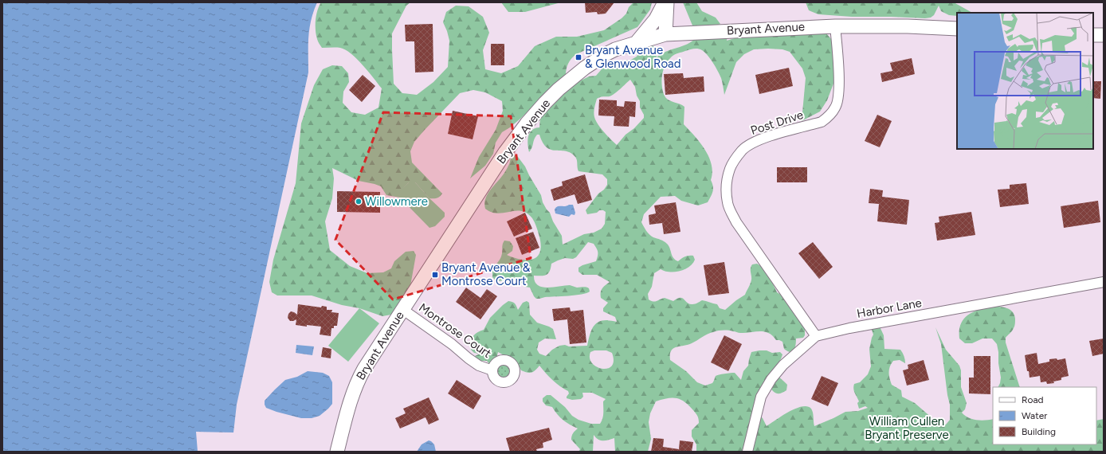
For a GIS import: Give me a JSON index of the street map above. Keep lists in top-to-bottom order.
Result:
{
  "streets": {
    "main road": ["Bryant Avenue"],
    "street": ["Post Drive", "Harbor Lane", "Montrose Court"]
  },
  "crossings": [
    ["Bryant Avenue", "Post Drive"],
    ["Bryant Avenue", "Montrose Court"],
    ["Post Drive", "Harbor Lane"]
  ],
  "parks": ["William Cullen Bryant Preserve"],
  "places": {
    "transit": ["Bryant Avenue & Glenwood Road", "Bryant Avenue & Montrose Court"],
    "other": ["Willowmere"]
  },
  "legend": ["Road", "Water", "Building"]
}
